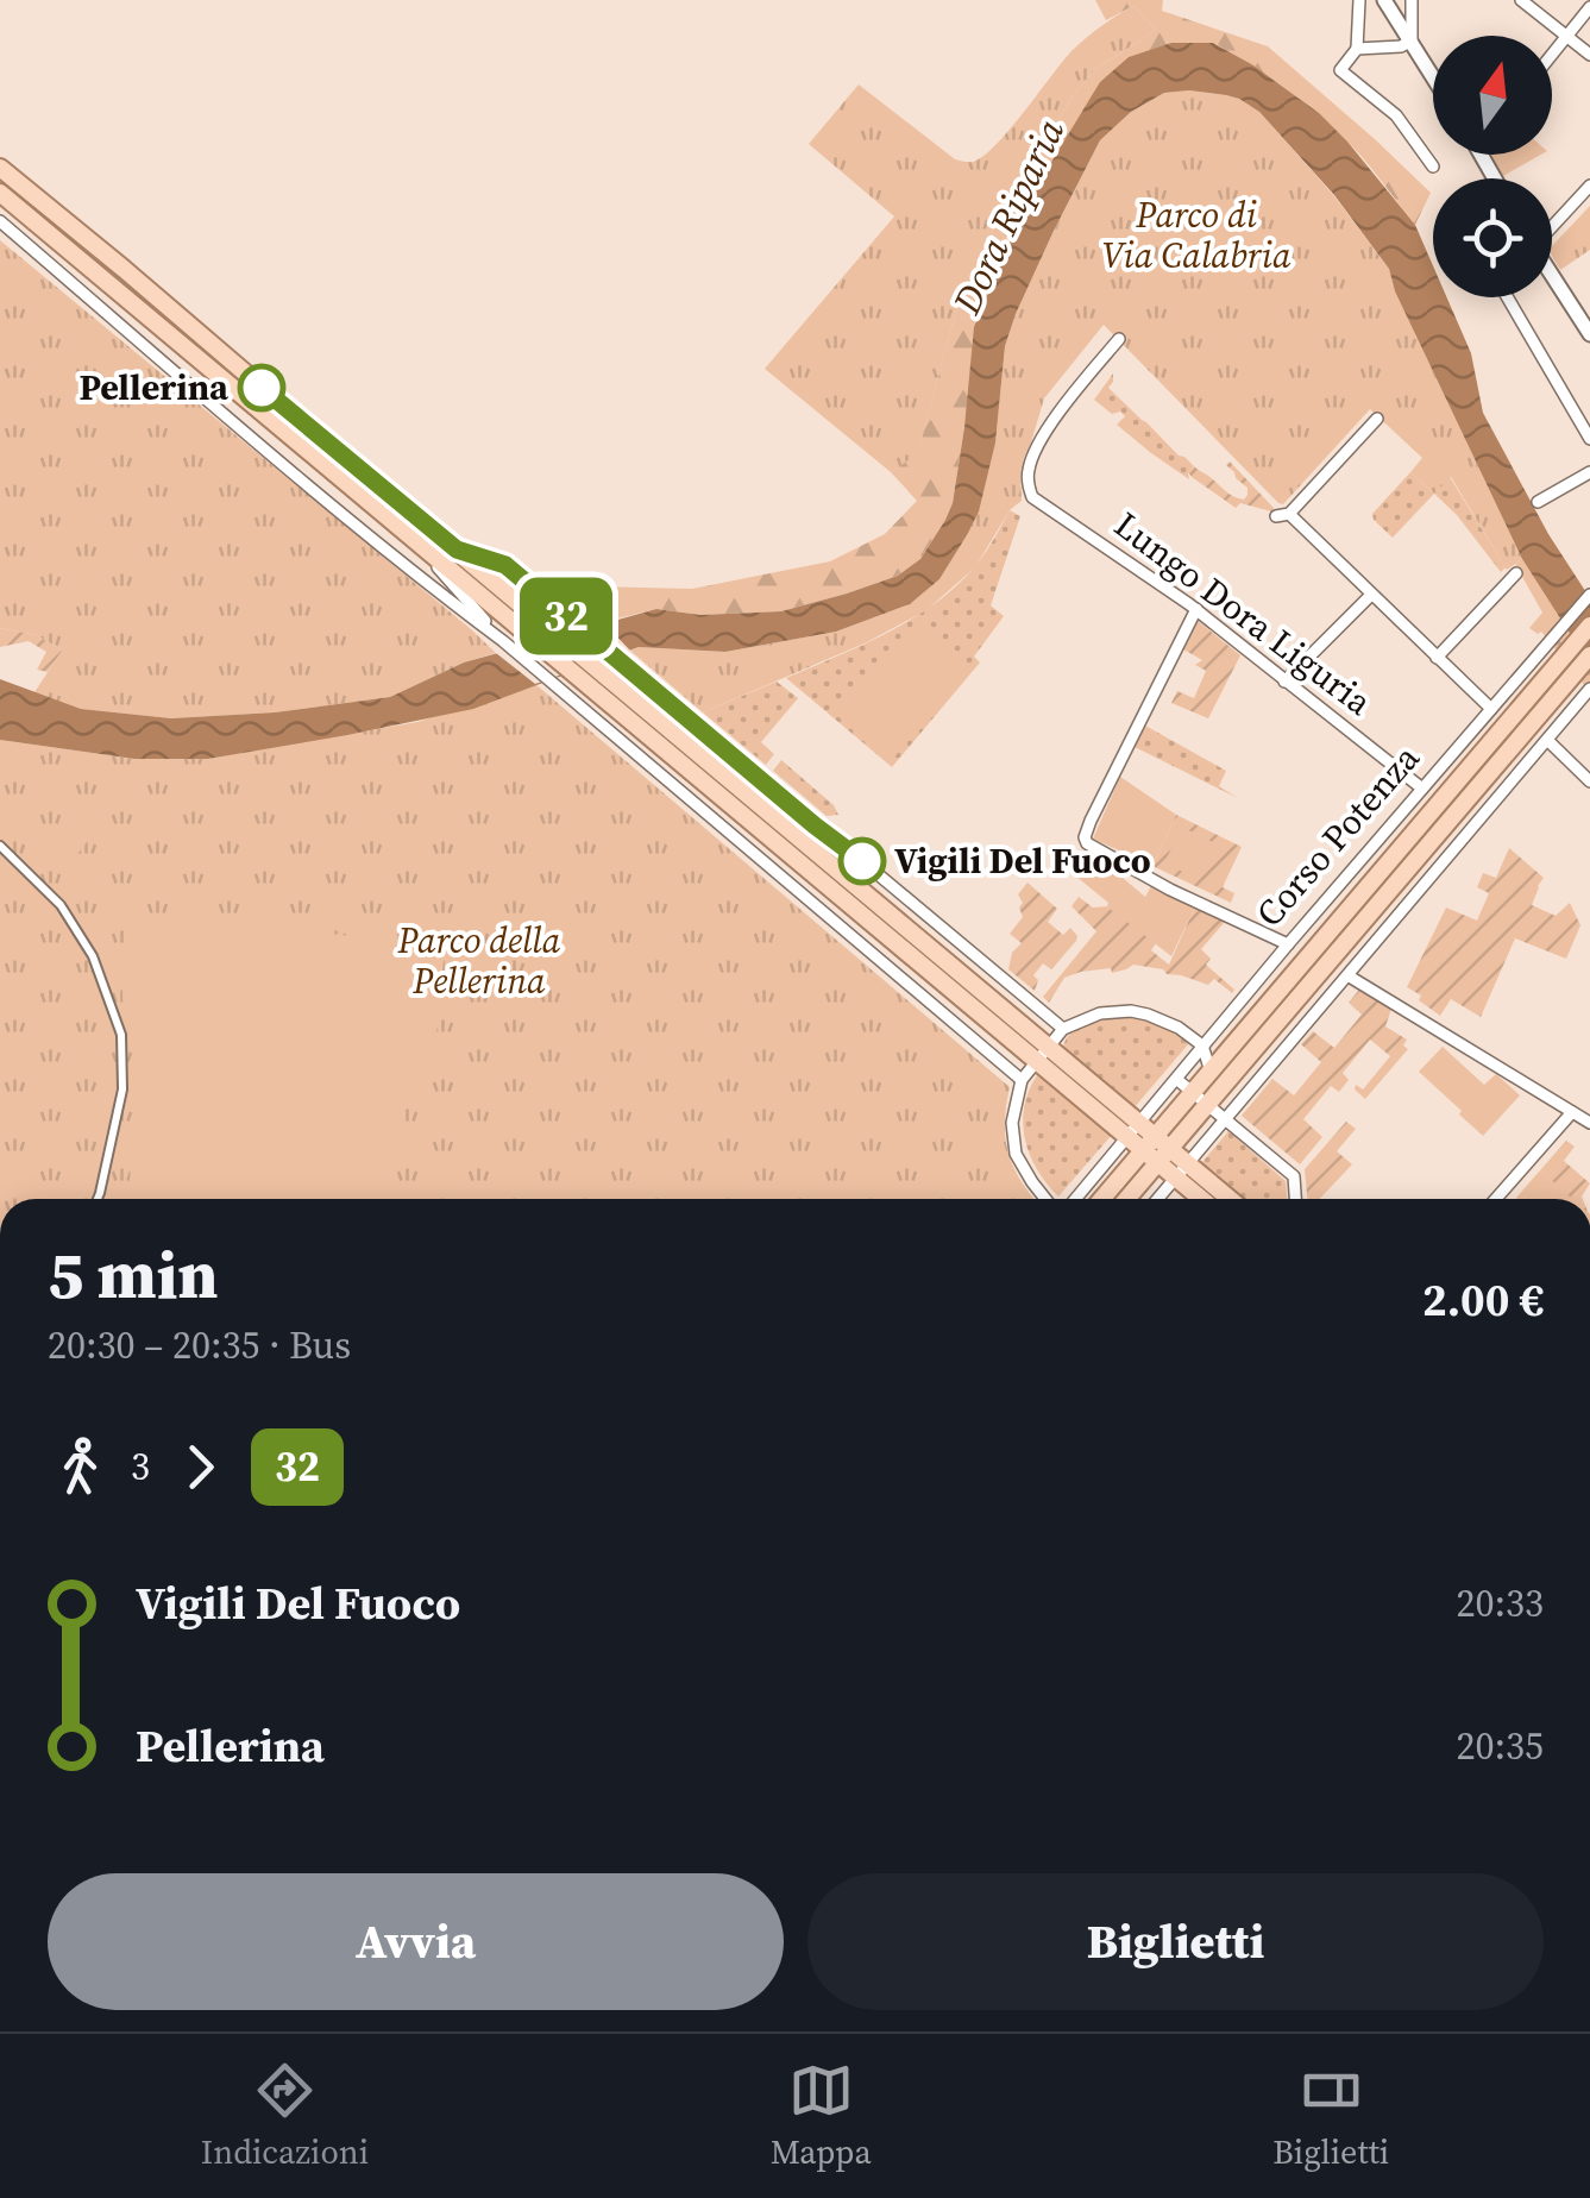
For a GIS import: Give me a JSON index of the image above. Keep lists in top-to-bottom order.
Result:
{
  "streets": {
    "main road": ["Corso Potenza"],
    "street": ["Lungo Dora Liguria"]
  },
  "crossings": [
    ["Lungo Dora Liguria", "Corso Potenza"]
  ],
  "water": ["Dora Riparia"],
  "parks": ["Parco di Via Calabria", "Parco della Pellerina"],
  "places": ["Pellerina", "Vigili Del Fuoco"],
  "lines": ["bus line 32"],
  "north": "top",
  "page": {
    "on_map": "32",
    "heading": ["5 min", "20:30 – 20:35 · Bus", "2.00 €"],
    "legs": ["3", "32"],
    "list": [
      {
        "name": "Vigili Del Fuoco",
        "value": "20:33"
      },
      {
        "name": "Pellerina",
        "value": "20:35"
      }
    ],
    "buttons": ["Avvia", "Biglietti"],
    "tabs": ["Indicazioni", "Mappa", "Biglietti"]
  }
}
